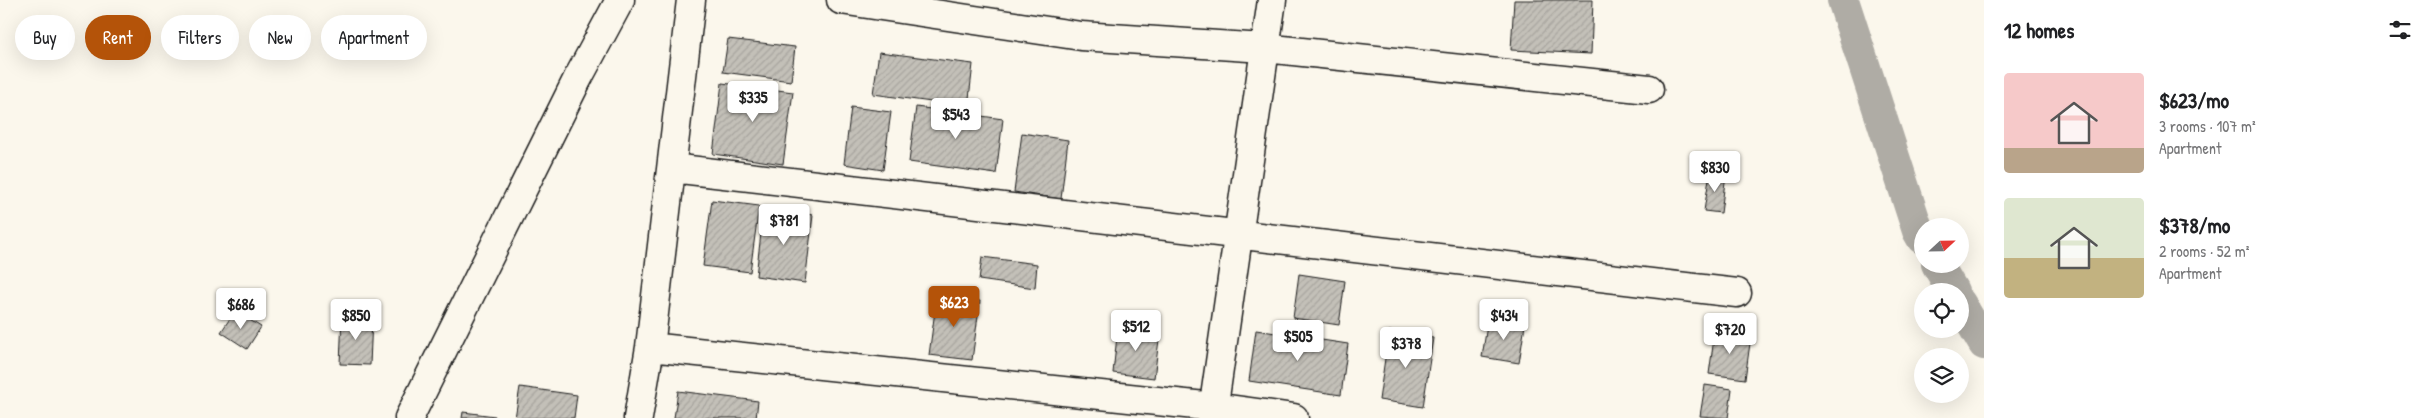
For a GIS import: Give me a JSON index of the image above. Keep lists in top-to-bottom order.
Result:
{
  "north": "right",
  "page": {
    "heading": "12 homes",
    "chip": [
      "Buy",
      "Rent",
      "Filters",
      "New",
      "Apartment"
    ],
    "list": [
      {
        "name": "$623/mo",
        "note": "3 rooms · 107 m² · Apartment"
      },
      {
        "name": "$378/mo",
        "note": "2 rooms · 52 m² · Apartment"
      }
    ],
    "price": [
      "$335",
      "$543",
      "$830",
      "$781",
      "$623",
      "$686",
      "$850",
      "$434",
      "$512",
      "$720",
      "$505",
      "$378"
    ]
  }
}
